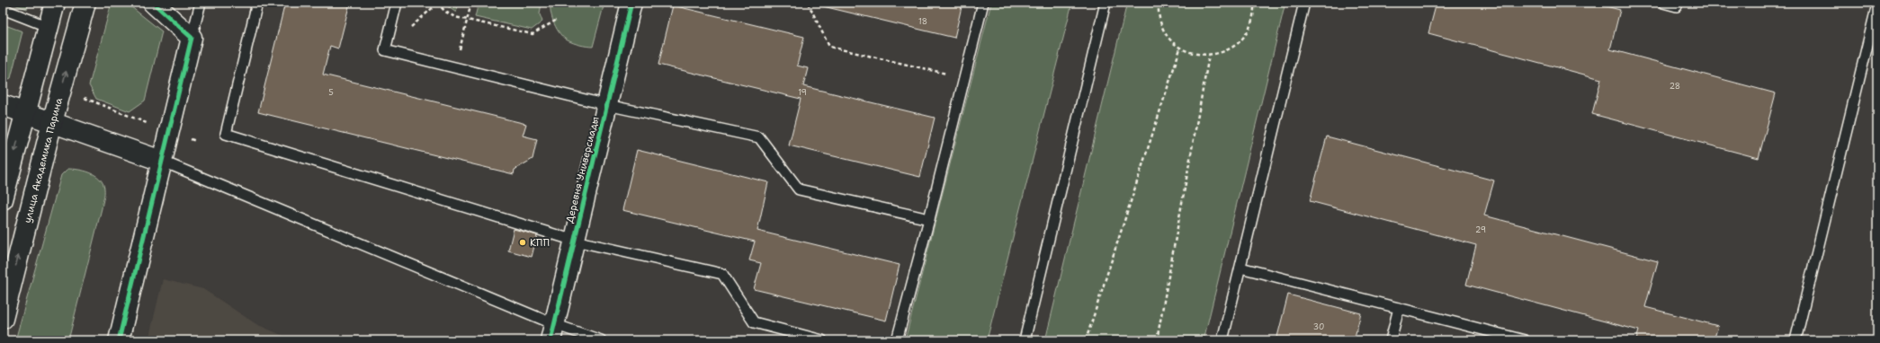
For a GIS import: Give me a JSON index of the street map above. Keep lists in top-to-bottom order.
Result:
{
  "streets": {
    "street": ["улица Академика Парина", "Деревня Универсиады"]
  },
  "places": ["КПП"],
  "house_numbers": [
    "18",
    "28",
    "5",
    "19",
    "29",
    "30"
  ]
}
